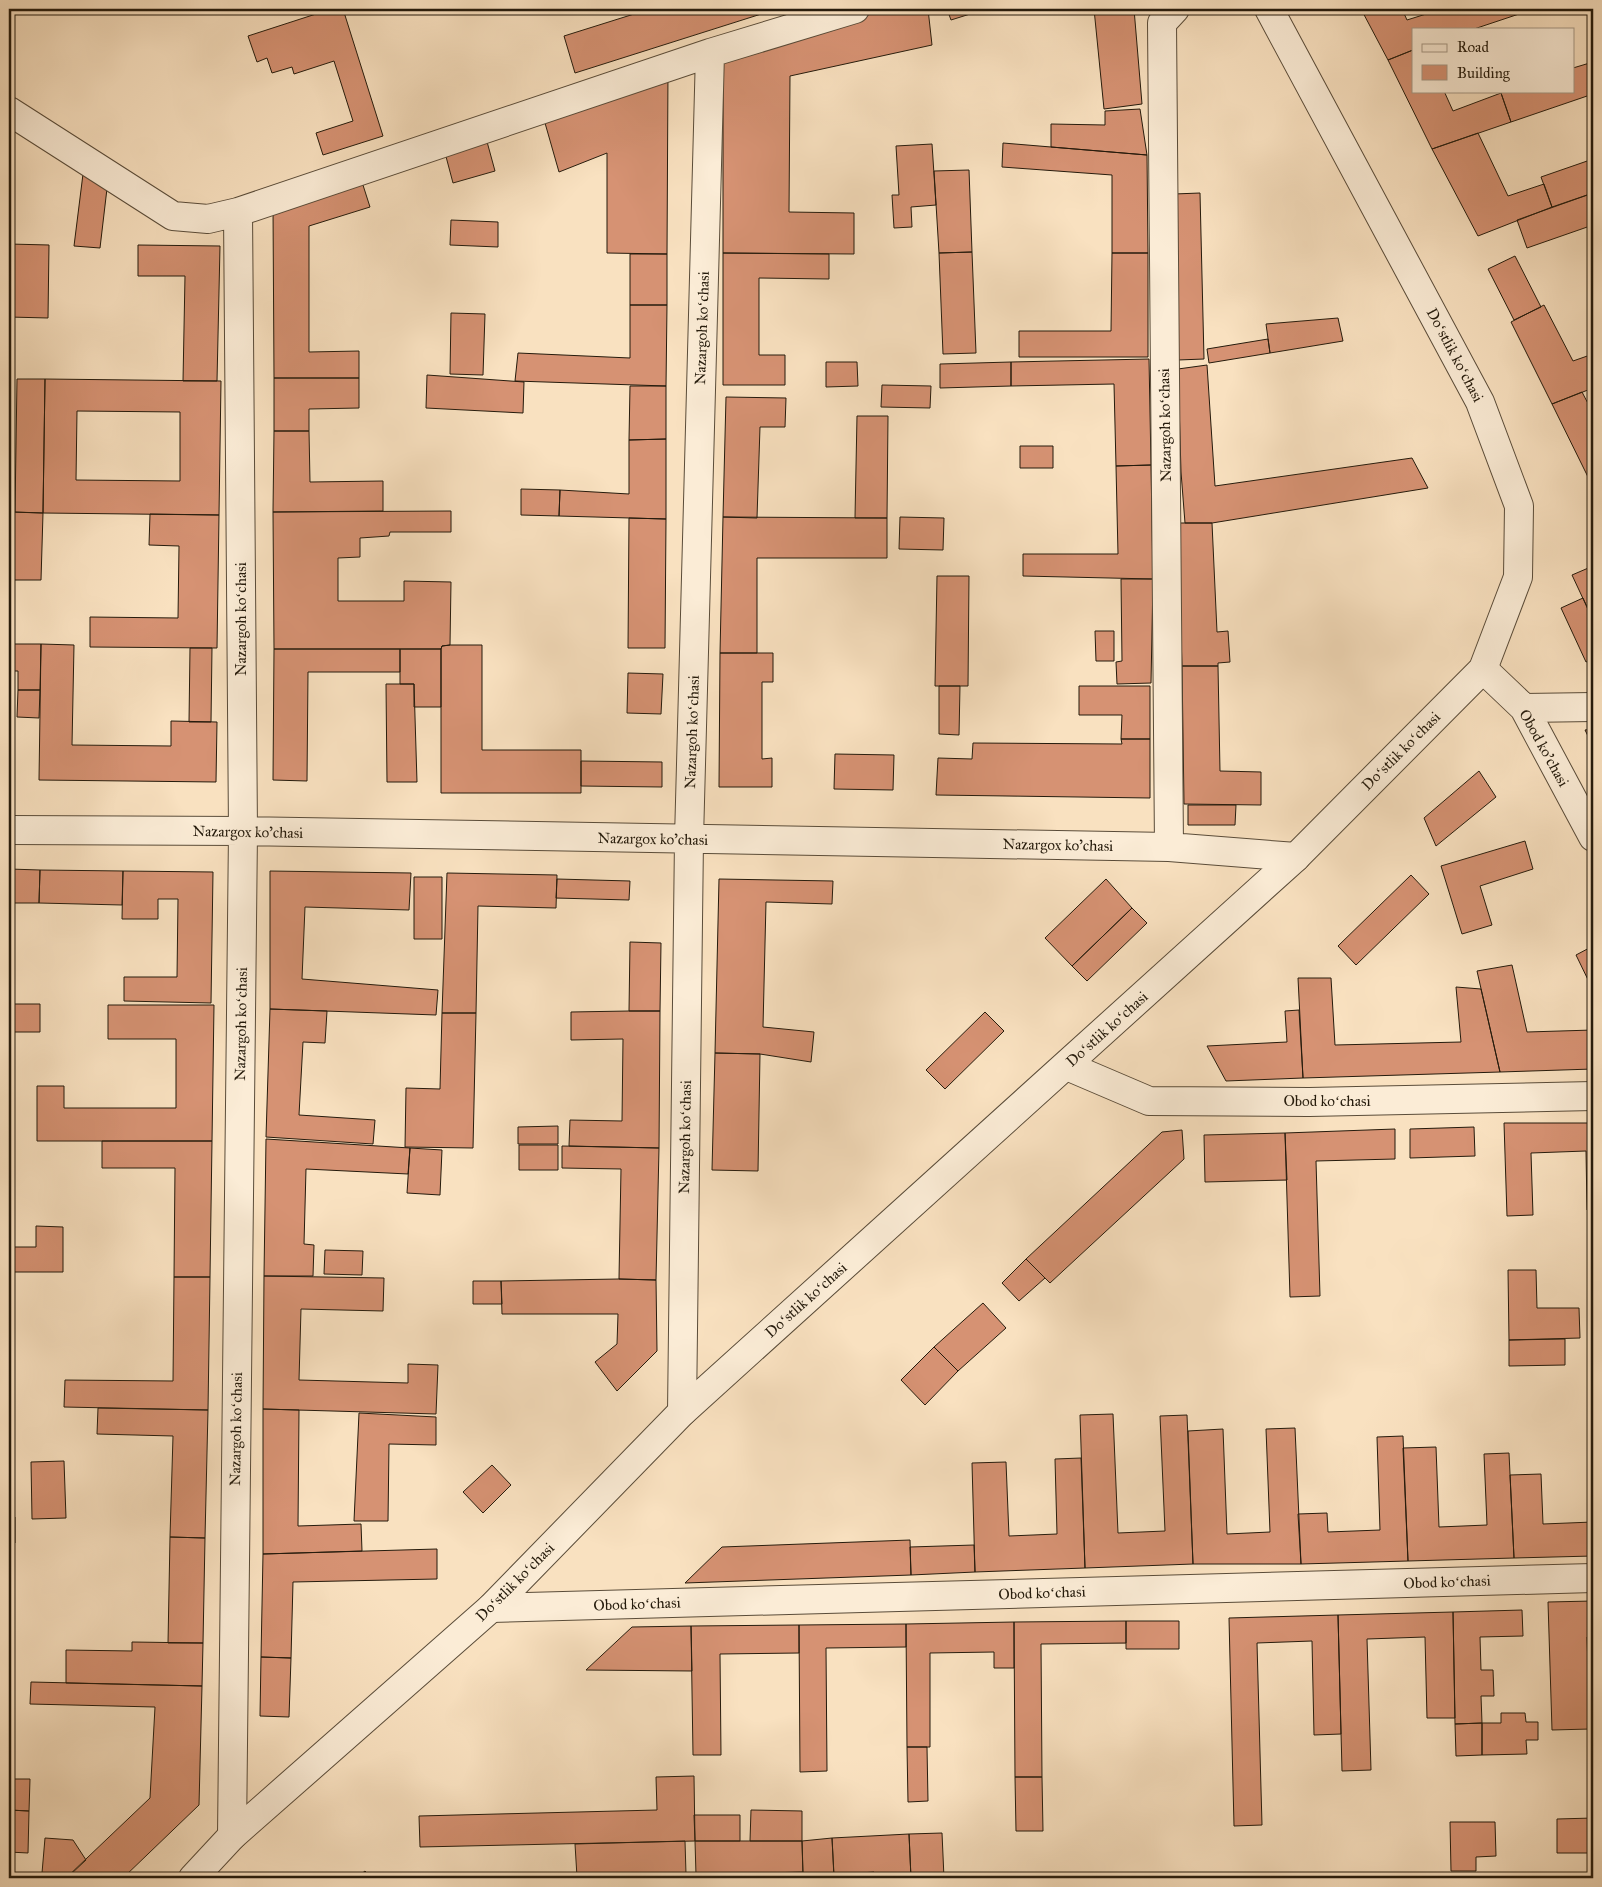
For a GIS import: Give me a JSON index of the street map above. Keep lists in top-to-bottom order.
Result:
{
  "streets": {
    "street": [
      "Nazargoh koʻchasi",
      "Doʻstlik koʻchasi",
      "Obod ko'chasi",
      "Nazargox ko'chasi",
      "Obod koʻchasi"
    ]
  },
  "crossings": [
    ["Nazargoh koʻchasi", "Doʻstlik koʻchasi"],
    ["Nazargoh koʻchasi", "Nazargox ko'chasi"],
    ["Doʻstlik koʻchasi", "Obod ko'chasi"],
    ["Doʻstlik koʻchasi", "Nazargox ko'chasi"],
    ["Doʻstlik koʻchasi", "Obod koʻchasi"]
  ],
  "legend": ["Road", "Building"]
}
